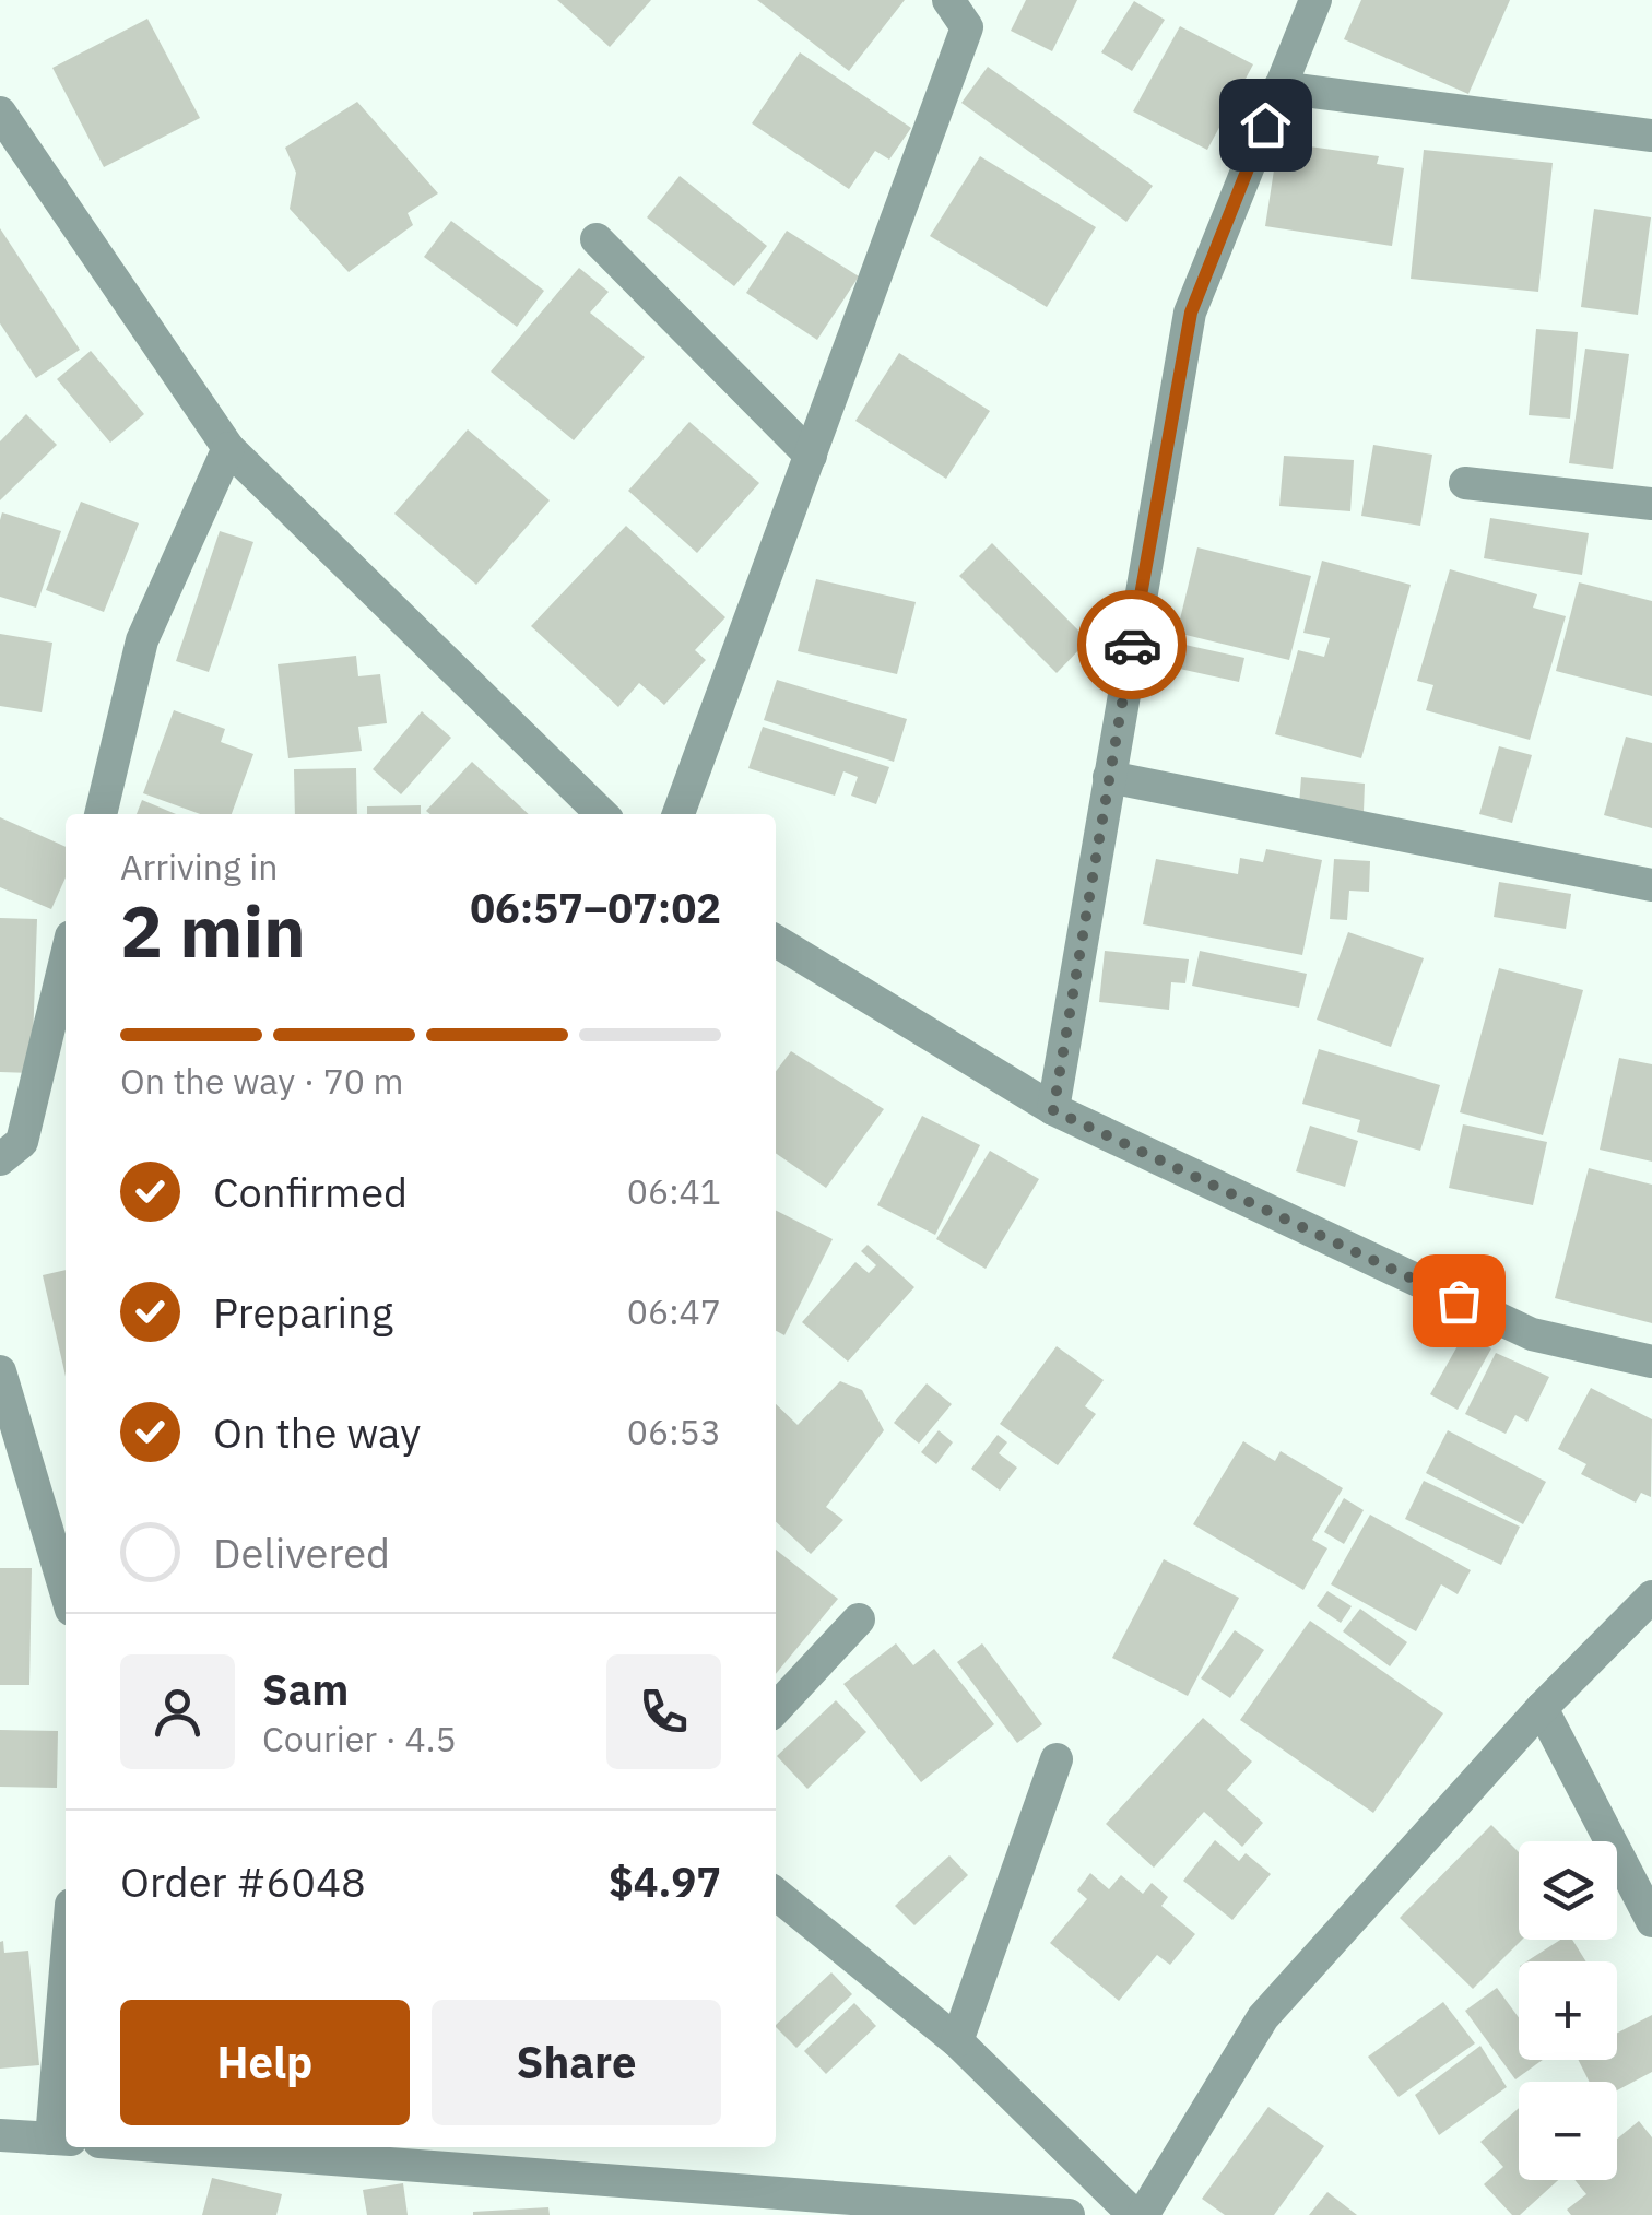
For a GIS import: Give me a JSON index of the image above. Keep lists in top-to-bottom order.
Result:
{
  "page": {
    "heading": ["2 min", "Arriving in", "06:57–07:02"],
    "panel": [
      "Sam",
      "Courier · 4.5",
      "Order #6048",
      "$4.97"
    ],
    "bar": "On the way · 70 m",
    "list": [
      ["Confirmed", "06:41"],
      ["Preparing", "06:47"],
      ["On the way", "06:53"],
      "Delivered"
    ],
    "map_buttons": ["+", "−"],
    "buttons": ["Help", "Share"]
  }
}
